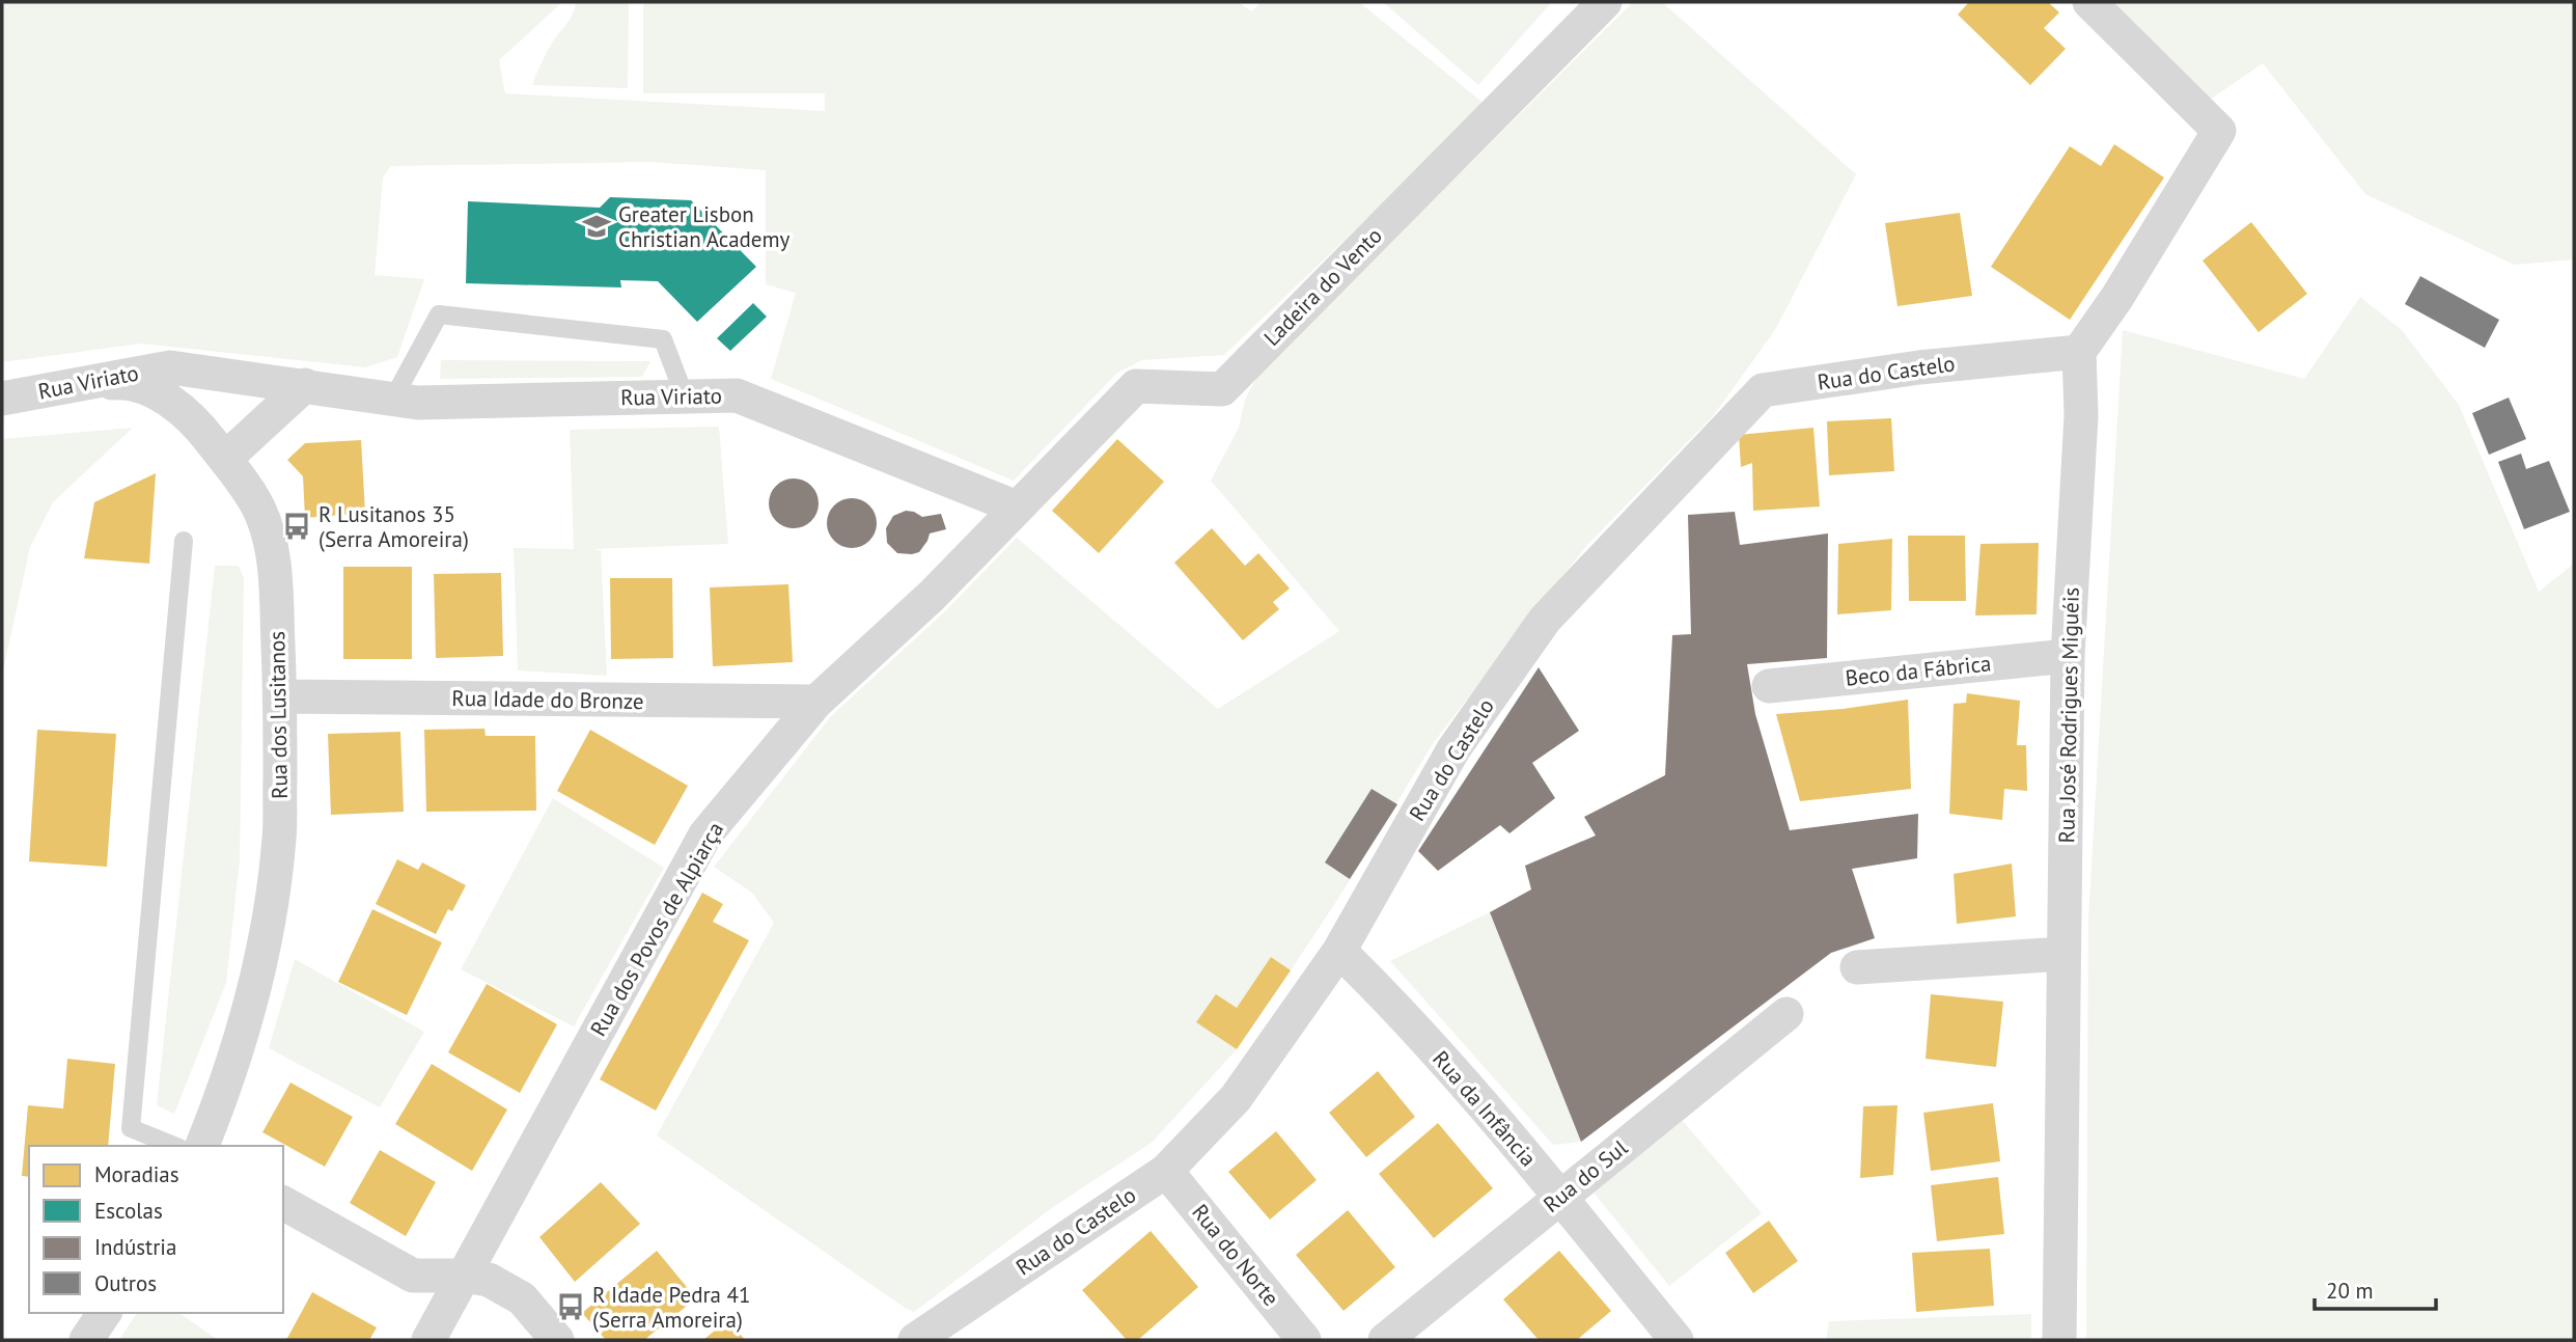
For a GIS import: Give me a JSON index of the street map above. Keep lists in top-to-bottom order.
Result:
{
  "streets": {
    "street": [
      "Ladeira do Vento",
      "Rua do Castelo",
      "Rua Viriato",
      "Beco da Fábrica",
      "Rua Idade do Bronze",
      "Rua dos Lusitanos",
      "Rua José Rodrigues Miguéis",
      "Rua dos Povos de Alpiarça",
      "Rua da Infância",
      "Rua do Sul",
      "Rua do Norte"
    ]
  },
  "crossings": [
    ["Ladeira do Vento", "Rua Viriato"],
    ["Ladeira do Vento", "Rua dos Povos de Alpiarça"],
    ["Rua do Castelo", "Rua José Rodrigues Miguéis"],
    ["Rua do Castelo", "Rua da Infância"],
    ["Rua do Castelo", "Rua do Norte"],
    ["Rua Viriato", "Rua dos Lusitanos"],
    ["Rua Viriato", "Rua dos Povos de Alpiarça"],
    ["Beco da Fábrica", "Rua José Rodrigues Miguéis"],
    ["Rua Idade do Bronze", "Rua dos Lusitanos"],
    ["Rua Idade do Bronze", "Rua dos Povos de Alpiarça"],
    ["Rua da Infância", "Rua do Sul"]
  ],
  "places": {
    "school or university": ["Greater Lisbon Christian Academy"],
    "bus stop": ["R Lusitanos 35 (Serra Amoreira)", "R Idade Pedra 41 (Serra Amoreira)"]
  },
  "legend": [
    "Moradias",
    "Escolas",
    "Indústria",
    "Outros"
  ],
  "scale_bar": "20 m"
}
